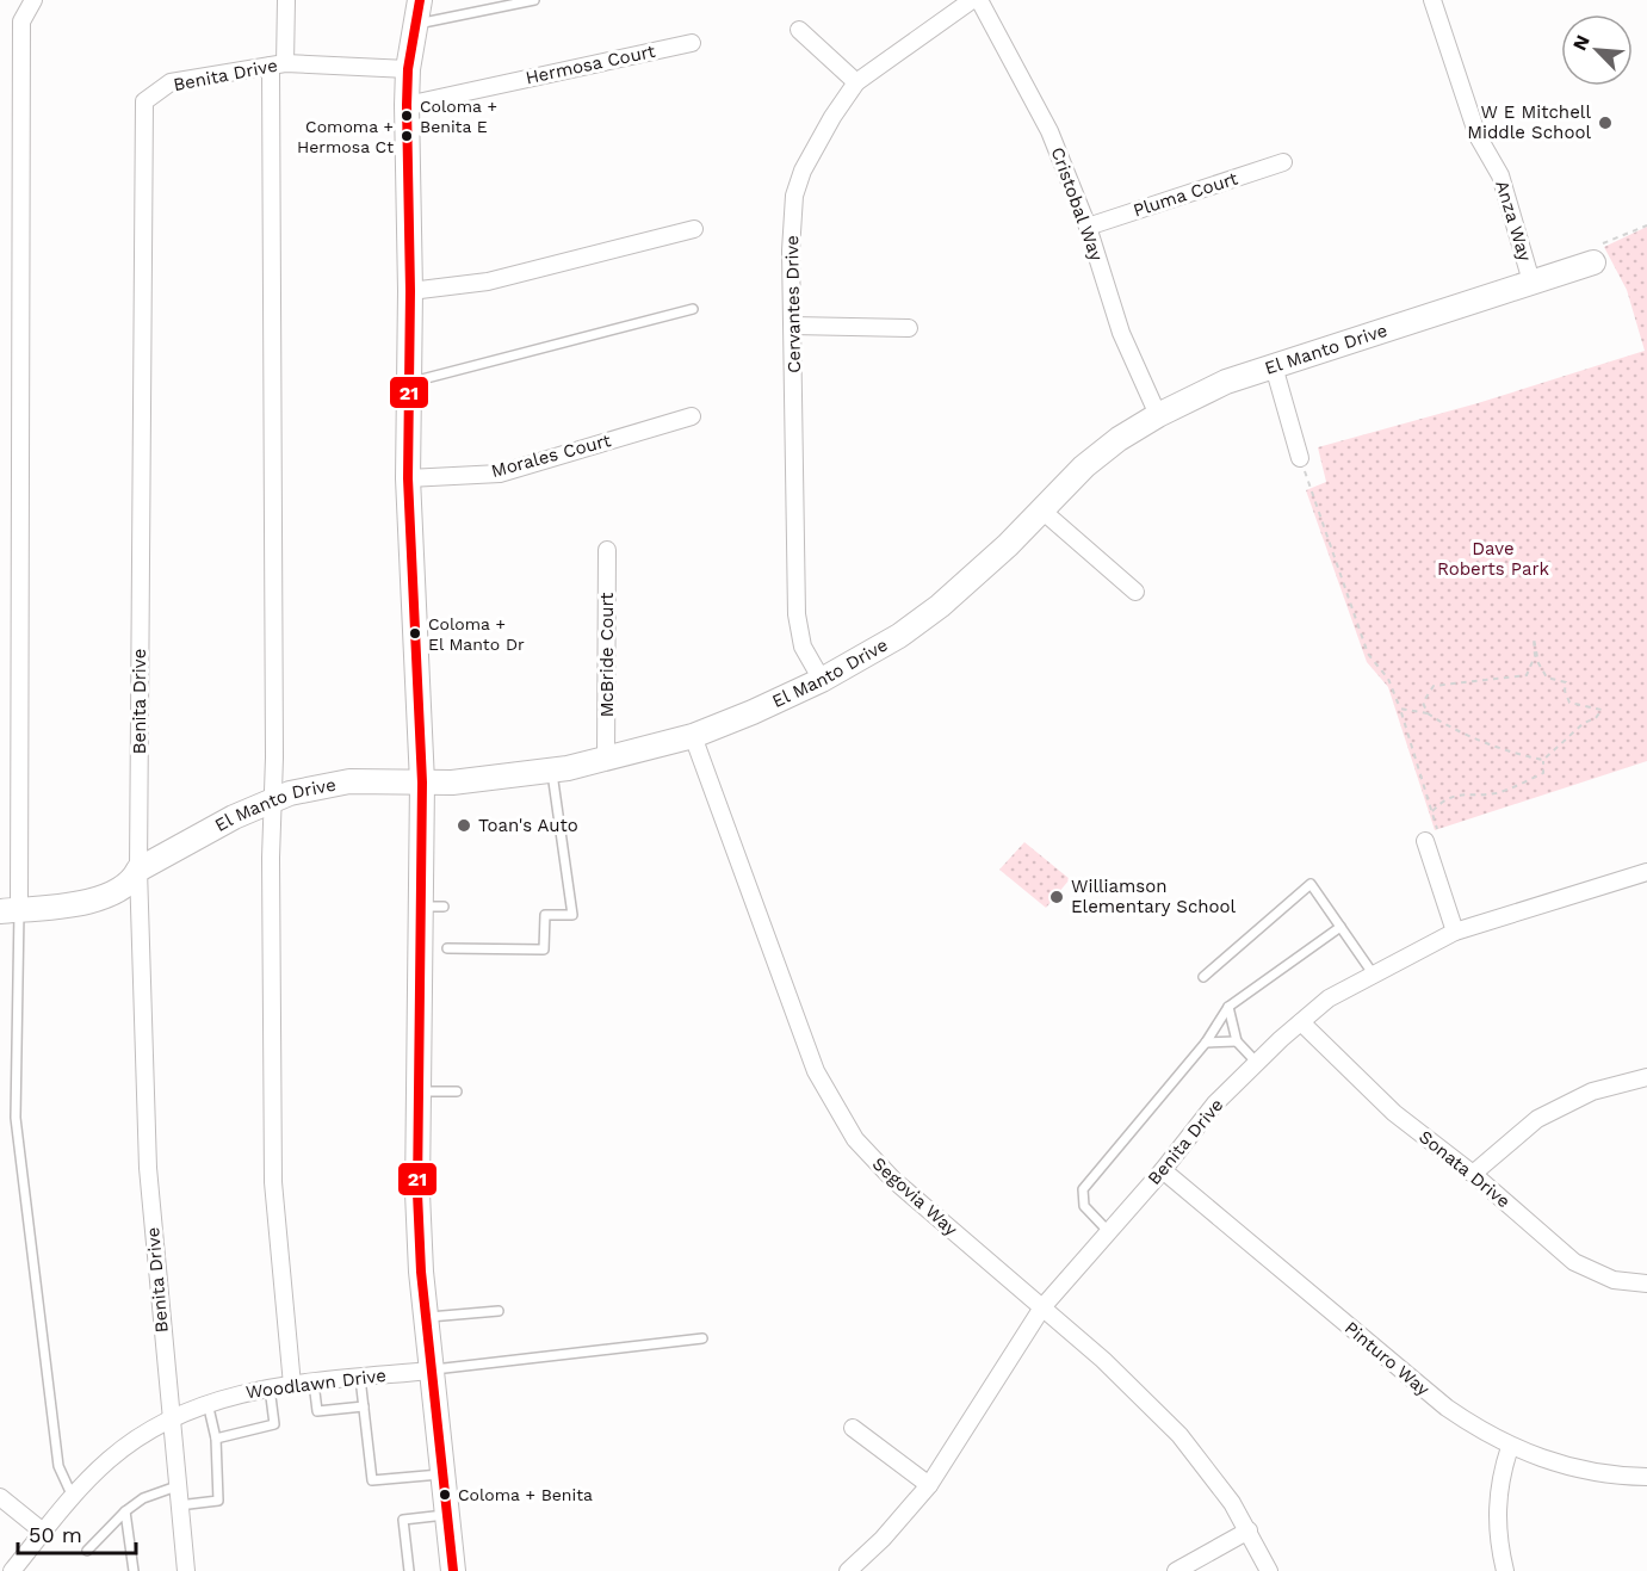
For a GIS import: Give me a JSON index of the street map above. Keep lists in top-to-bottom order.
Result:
{
  "streets": {
    "street": [
      "Hermosa Court",
      "Benita Drive",
      "Pluma Court",
      "Cristobal Way",
      "Anza Way",
      "Cervantes Drive",
      "El Manto Drive",
      "Morales Court",
      "McBride Court",
      "Sonata Drive",
      "Segovia Way",
      "Pinturo Way",
      "Woodlawn Drive"
    ]
  },
  "crossings": [
    ["Benita Drive", "El Manto Drive"],
    ["Benita Drive", "Sonata Drive"],
    ["Benita Drive", "Segovia Way"],
    ["Benita Drive", "Pinturo Way"],
    ["Benita Drive", "Woodlawn Drive"],
    ["Pluma Court", "Cristobal Way"],
    ["Cristobal Way", "El Manto Drive"],
    ["Anza Way", "El Manto Drive"],
    ["Cervantes Drive", "El Manto Drive"],
    ["El Manto Drive", "McBride Court"],
    ["El Manto Drive", "Segovia Way"]
  ],
  "parks": ["Dave Roberts Park"],
  "places": [
    "Coloma + Benita E",
    "W E Mitchell Middle School",
    "Comoma + Hermosa Ct",
    "Coloma + El Manto Dr",
    "Toan's Auto",
    "Williamson Elementary School",
    "Coloma + Benita"
  ],
  "lines": ["transit line 21"],
  "scale_bar": "50 m",
  "north": "top left"
}
